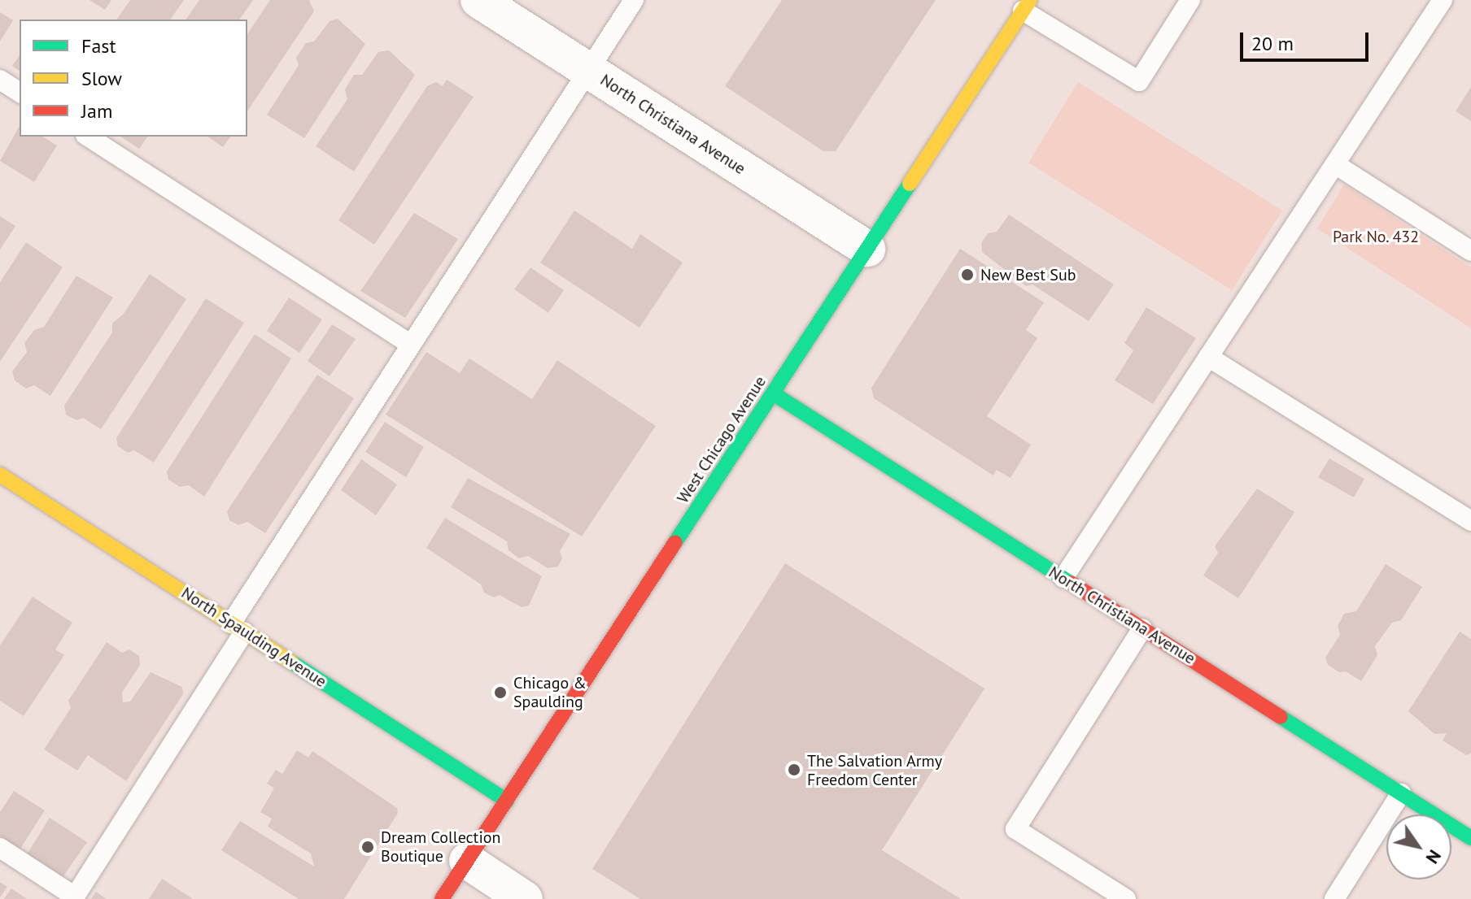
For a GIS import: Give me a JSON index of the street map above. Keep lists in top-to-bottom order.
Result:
{
  "streets": {
    "street": ["North Christiana Avenue", "West Chicago Avenue", "North Spaulding Avenue"]
  },
  "crossings": [
    ["North Christiana Avenue", "West Chicago Avenue"],
    ["West Chicago Avenue", "North Spaulding Avenue"]
  ],
  "parks": ["Park No. 432"],
  "places": [
    "New Best Sub",
    "Chicago & Spaulding",
    "The Salvation Army Freedom Center",
    "Dream Collection Boutique"
  ],
  "legend": ["Fast", "Slow", "Jam"],
  "scale_bar": "20 m",
  "north": "bottom right"
}
